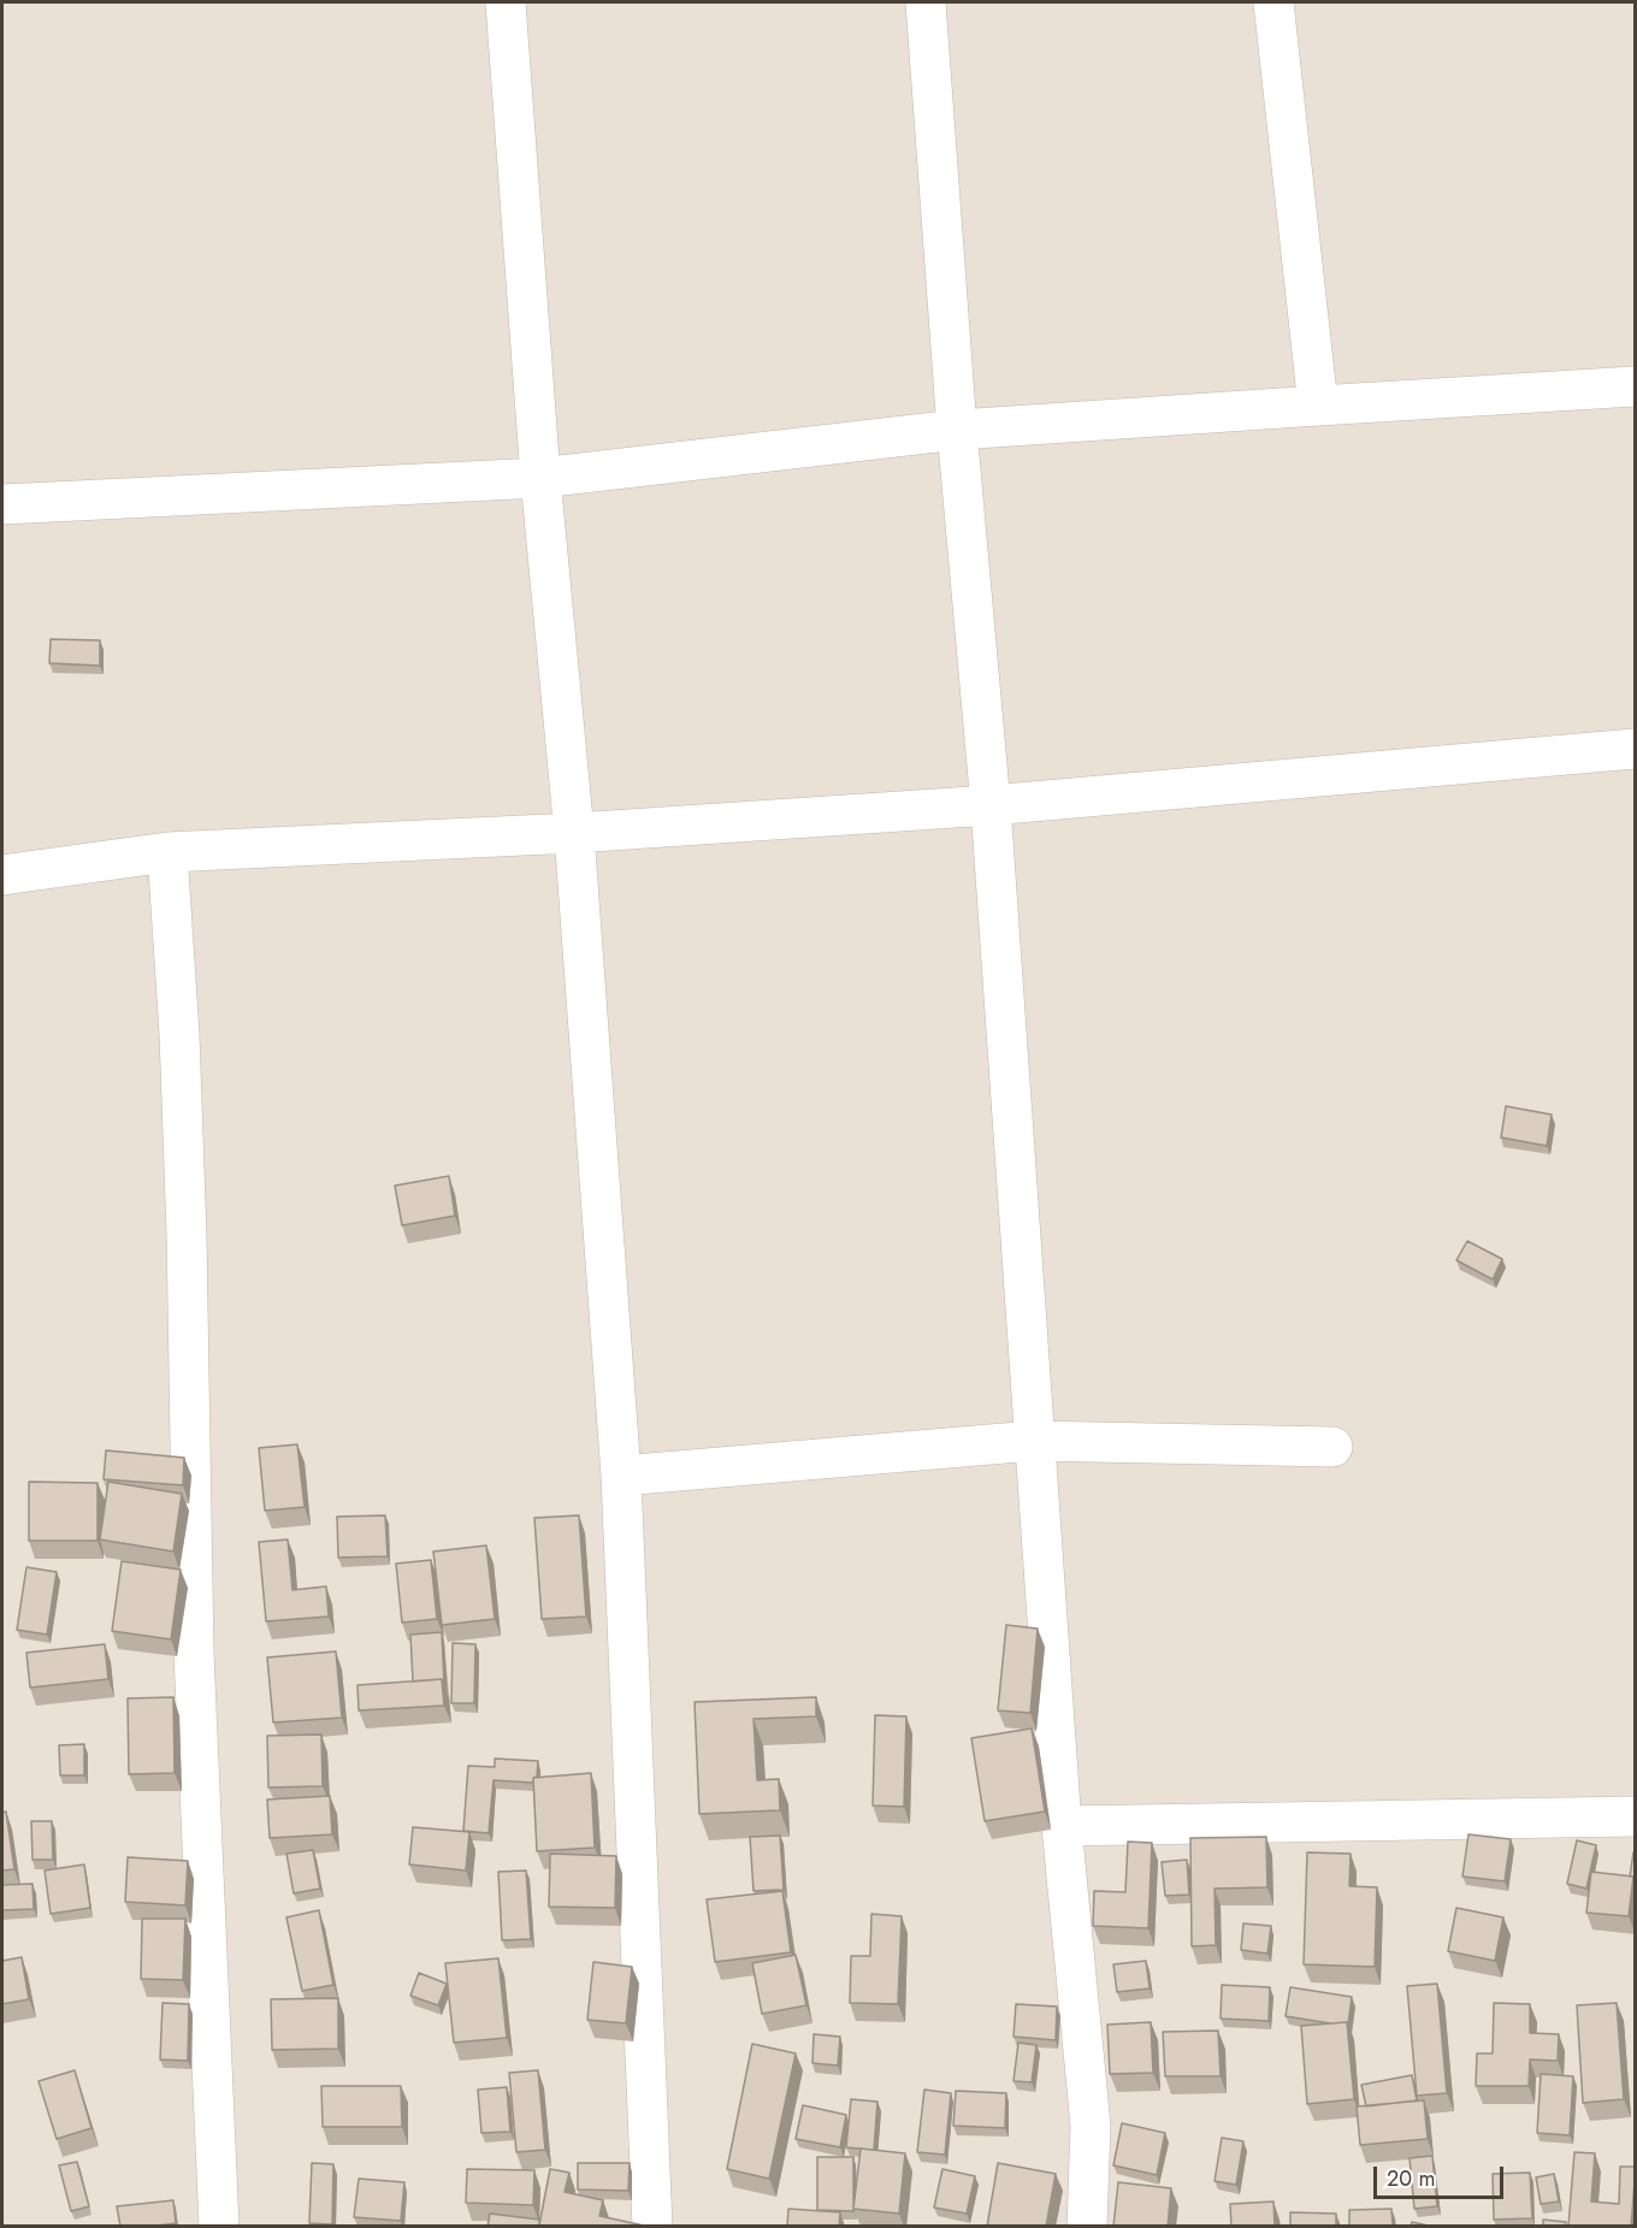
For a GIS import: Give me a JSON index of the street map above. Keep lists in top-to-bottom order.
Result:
{
  "scale_bar": "20 m"
}
